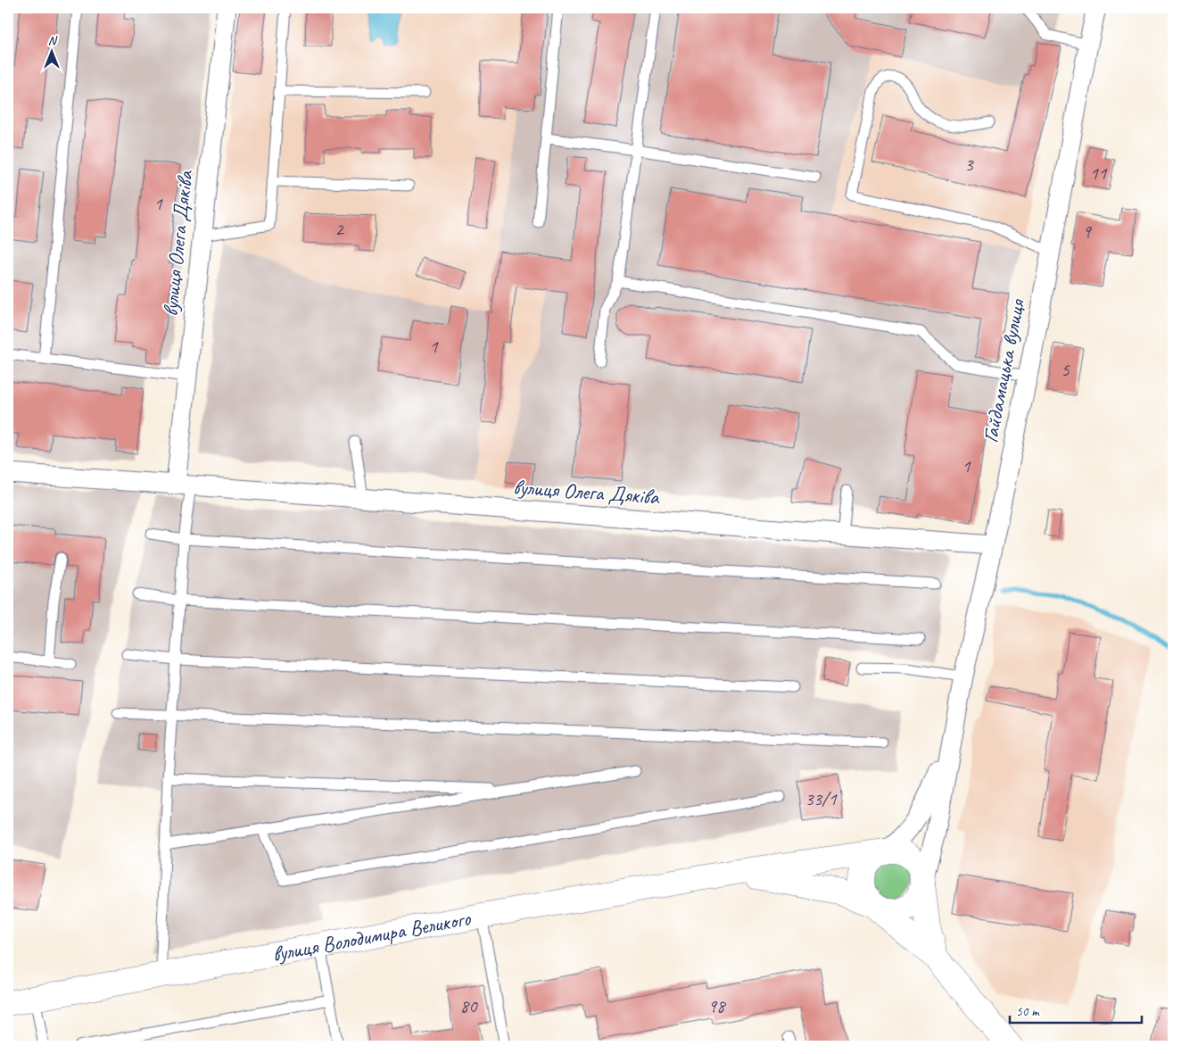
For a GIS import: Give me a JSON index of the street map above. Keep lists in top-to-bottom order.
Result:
{
  "streets": {
    "street": ["вулиця Олега Дяківа", "Гайдамацька вулиця", "вулиця Володимира Великого"]
  },
  "crossings": [
    ["вулиця Олега Дяківа", "Гайдамацька вулиця"],
    ["Гайдамацька вулиця", "вулиця Володимира Великого"]
  ],
  "house_numbers": [
    "3",
    "11",
    "1",
    "2",
    "9",
    "1",
    "5",
    "1",
    "33/1",
    "80",
    "98"
  ],
  "scale_bar": "50 m",
  "north": "top"
}
